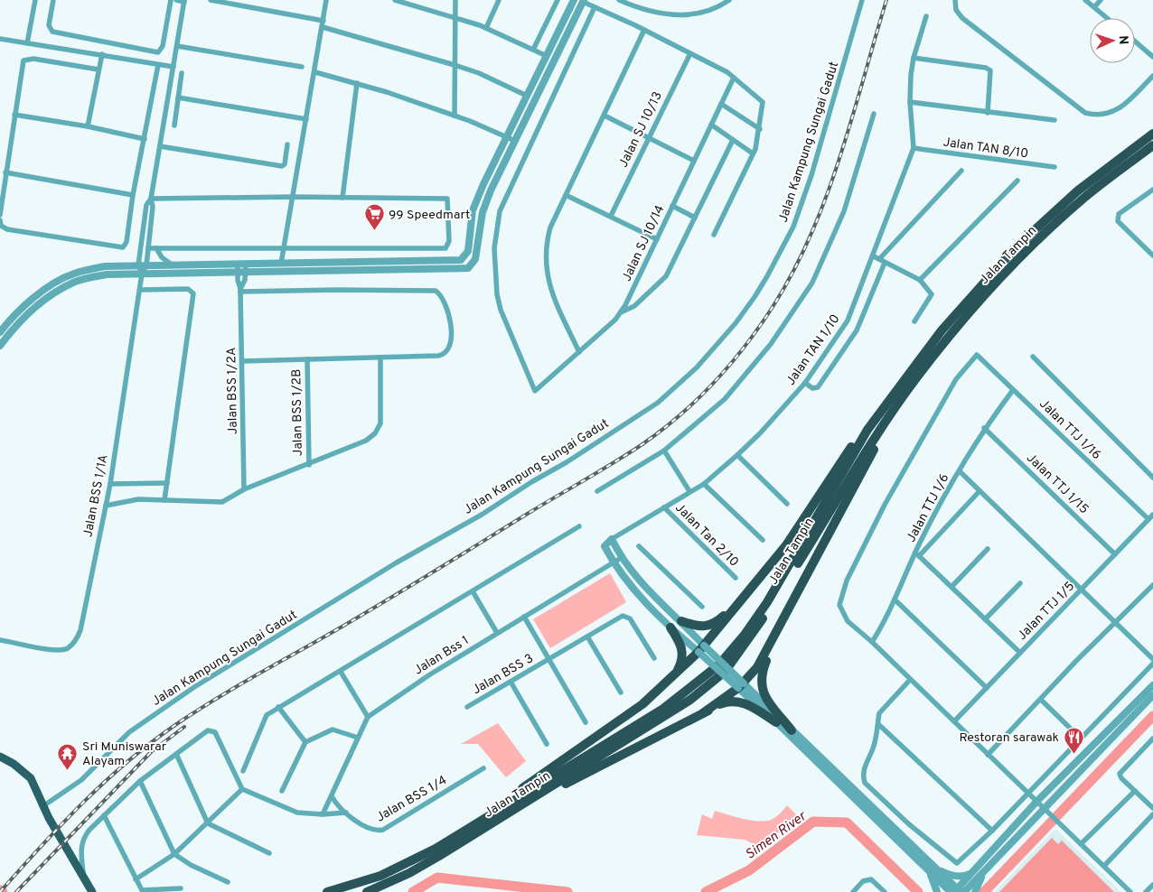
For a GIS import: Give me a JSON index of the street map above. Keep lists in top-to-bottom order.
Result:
{
  "streets": {
    "highway": ["Jalan Tampin"],
    "street": [
      "Jalan SJ 10/13",
      "Jalan Kampung Sungai Gadut",
      "Jalan TAN 8/10",
      "Jalan SJ 10/14",
      "Jalan TAN 1/10",
      "Jalan BSS 1/2A",
      "Jalan BSS 1/2B",
      "Jalan TTJ 1/16",
      "Jalan TTJ 1/15",
      "Jalan BSS 1/1A",
      "Jalan TTJ 1/6",
      "Jalan Tan 2/10",
      "Jalan TTJ 1/5",
      "Jalan Bss 1",
      "Jalan BSS 3",
      "Jalan BSS 1/4"
    ]
  },
  "crossings": [
    ["Jalan TAN 8/10", "Jalan TAN 1/10"],
    ["Jalan TAN 1/10", "Jalan Tan 2/10"],
    ["Jalan TTJ 1/16", "Jalan TTJ 1/6"],
    ["Jalan TTJ 1/16", "Jalan TTJ 1/5"],
    ["Jalan TTJ 1/15", "Jalan TTJ 1/6"],
    ["Jalan TTJ 1/15", "Jalan TTJ 1/5"],
    ["Jalan Bss 1", "Jalan BSS 1/4"]
  ],
  "water": ["Simen River"],
  "places": {
    "supermarket": ["99 Speedmart"],
    "restaurant": ["Restoran sarawak"],
    "temple": ["Sri Muniswarar Alayam"]
  },
  "north": "right"
}
